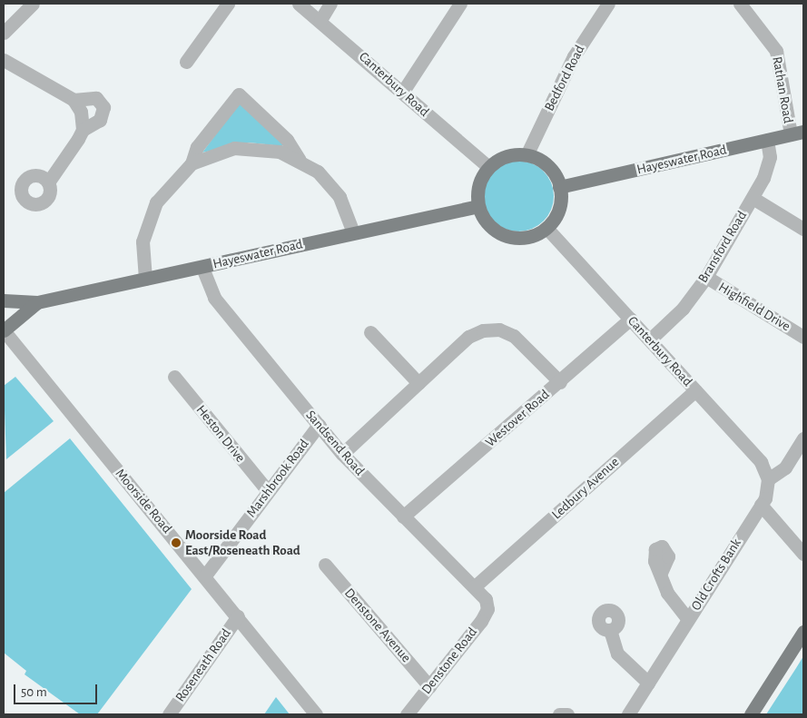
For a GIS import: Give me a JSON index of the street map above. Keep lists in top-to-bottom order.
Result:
{
  "streets": {
    "main road": ["Hayeswater Road"],
    "street": [
      "Bedford Road",
      "Canterbury Road",
      "Rathan Road",
      "Bransford Road",
      "Highfield Drive",
      "Westover Road",
      "Heston Drive",
      "Sandsend Road",
      "Marshbrook Road",
      "Ledbury Avenue",
      "Moorside Road",
      "Old Crofts Bank",
      "Denstone Avenue",
      "Denstone Road",
      "Roseneath Road"
    ]
  },
  "crossings": [
    ["Bedford Road", "Canterbury Road"],
    ["Bedford Road", "Hayeswater Road"],
    ["Canterbury Road", "Hayeswater Road"],
    ["Canterbury Road", "Bransford Road"],
    ["Canterbury Road", "Westover Road"],
    ["Canterbury Road", "Ledbury Avenue"],
    ["Canterbury Road", "Old Crofts Bank"],
    ["Rathan Road", "Hayeswater Road"],
    ["Hayeswater Road", "Bransford Road"],
    ["Hayeswater Road", "Sandsend Road"],
    ["Hayeswater Road", "Moorside Road"],
    ["Bransford Road", "Highfield Drive"],
    ["Westover Road", "Sandsend Road"],
    ["Heston Drive", "Marshbrook Road"],
    ["Sandsend Road", "Marshbrook Road"],
    ["Sandsend Road", "Ledbury Avenue"],
    ["Sandsend Road", "Denstone Road"],
    ["Marshbrook Road", "Moorside Road"],
    ["Moorside Road", "Roseneath Road"],
    ["Denstone Avenue", "Denstone Road"]
  ],
  "places": ["Moorside Road East/Roseneath Road"],
  "scale_bar": "50 m"
}
